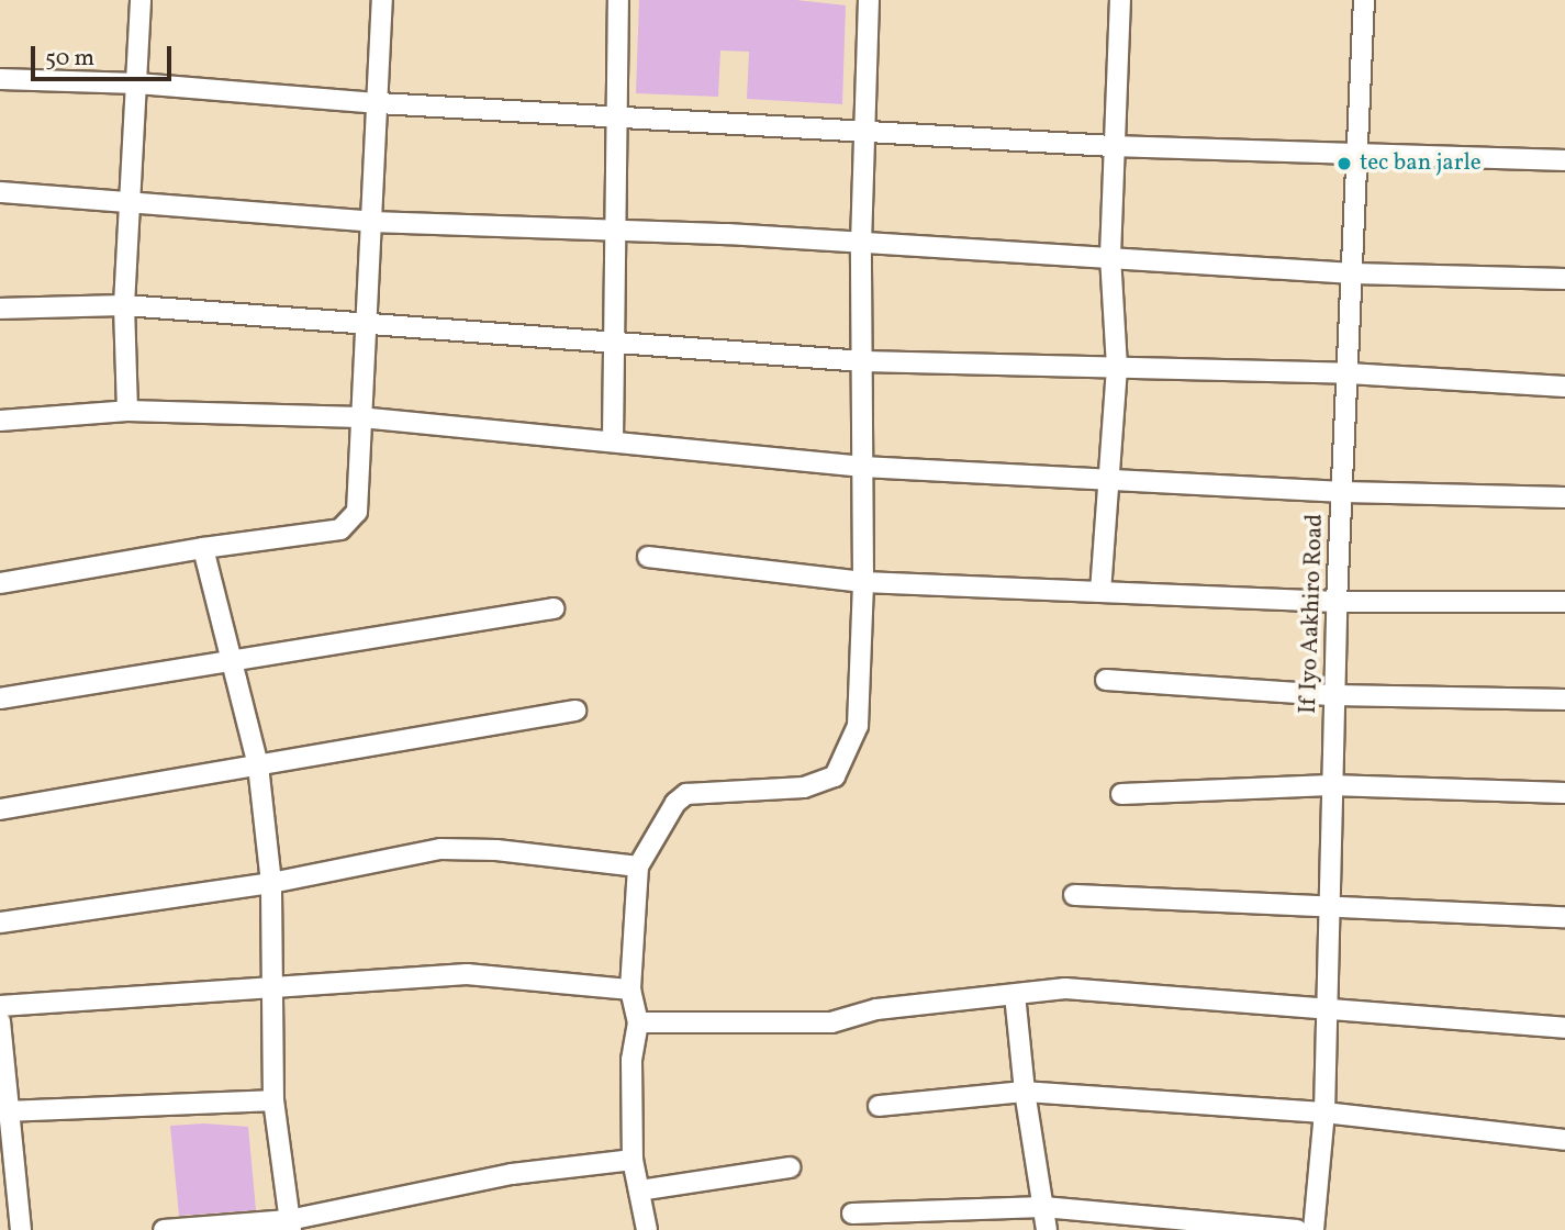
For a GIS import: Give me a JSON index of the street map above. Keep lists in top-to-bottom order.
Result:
{
  "streets": {
    "street": ["If Iyo Aakhiro Road"]
  },
  "places": ["tec ban jarle"],
  "scale_bar": "50 m"
}
